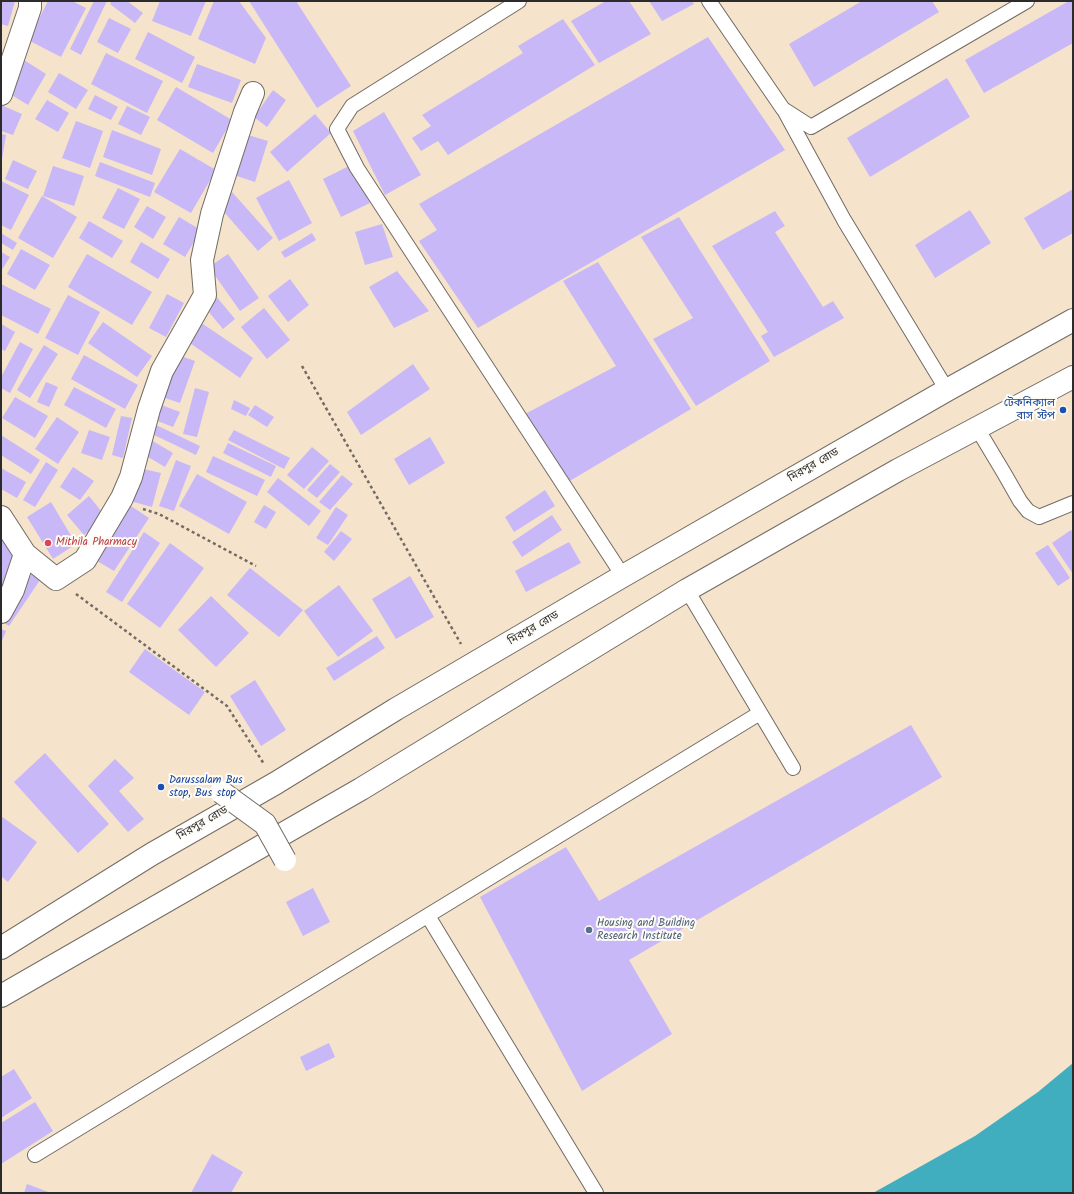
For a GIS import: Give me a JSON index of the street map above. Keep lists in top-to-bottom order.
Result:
{
  "streets": {
    "main road": ["মিরপুর রোড"]
  },
  "places": [
    "টেকনিক্যাল বাস স্টপ",
    "Mithila Pharmacy",
    "Darussalam Bus stop, Bus stop",
    "Housing and Building Research Institute"
  ]
}
